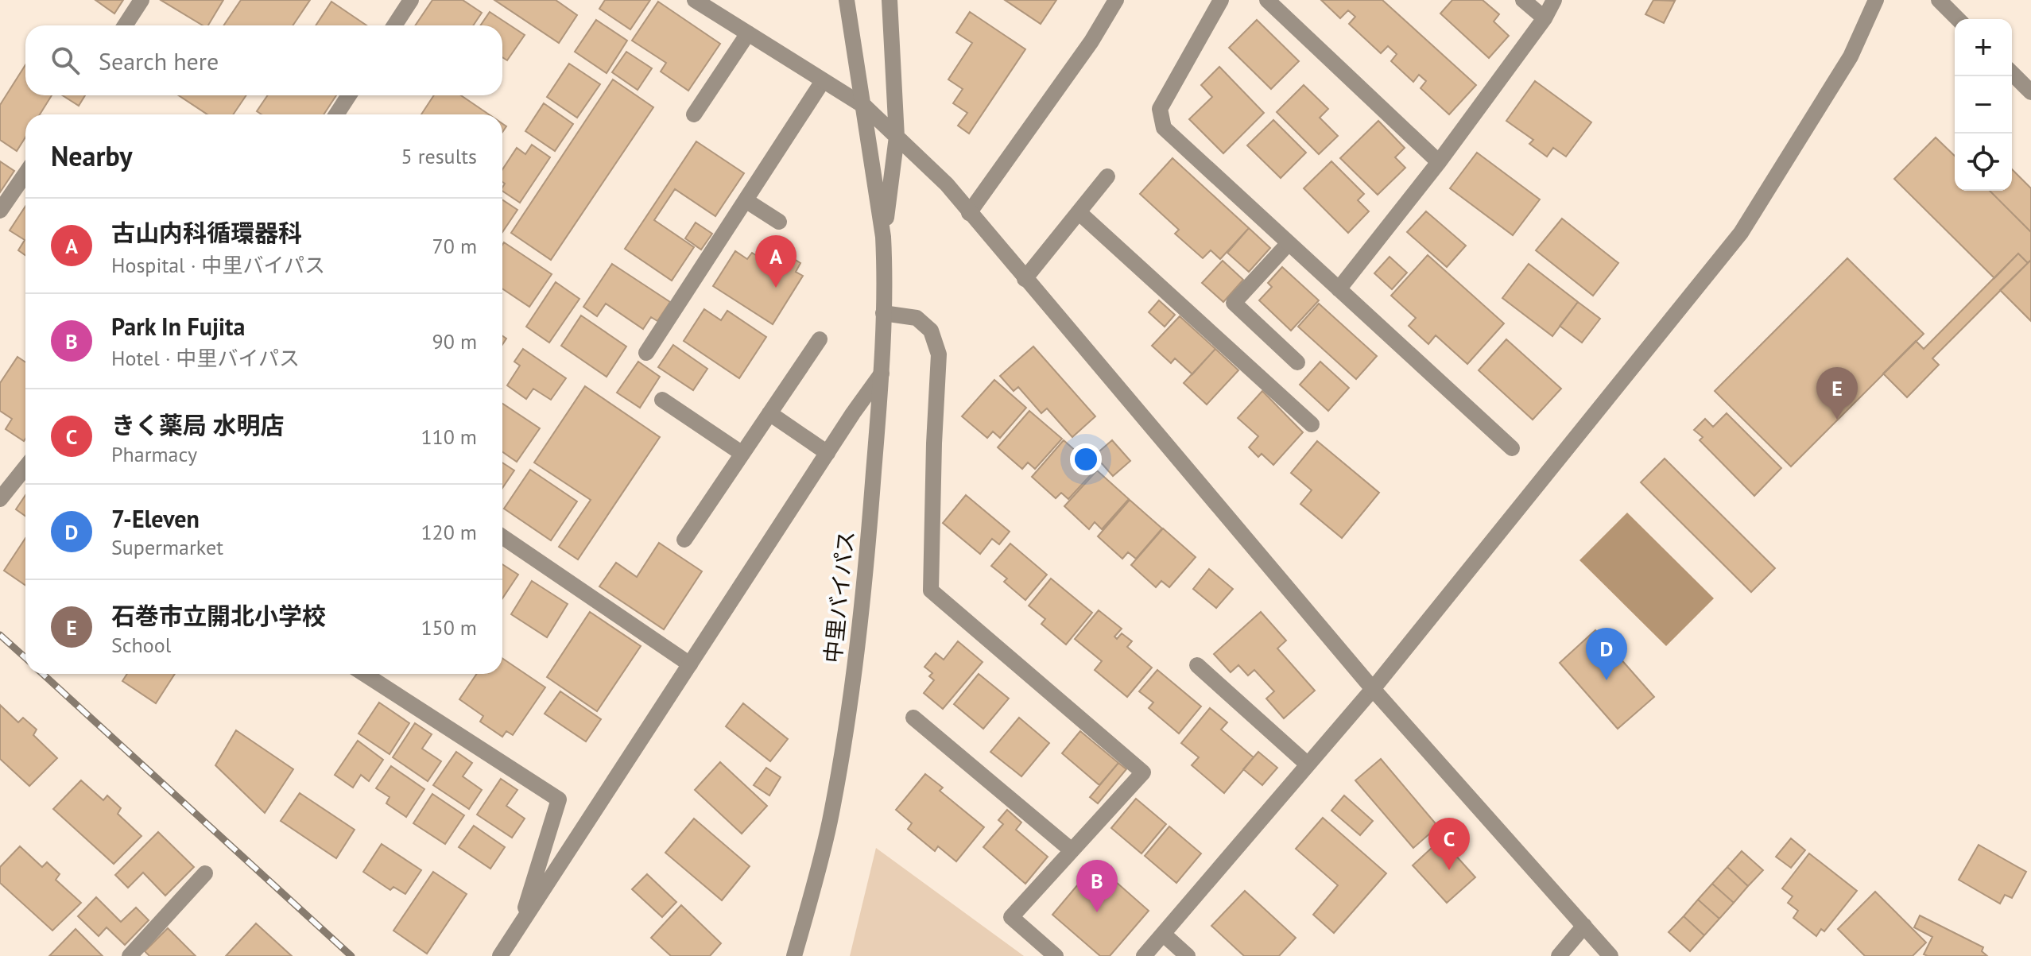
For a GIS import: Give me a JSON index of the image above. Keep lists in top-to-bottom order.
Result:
{
  "streets": {
    "street": ["中里バイパス"]
  },
  "page": {
    "map_buttons": ["+", "−"],
    "search": "Search here",
    "heading": ["Nearby", "5 results"],
    "list": [
      {
        "mark": "A",
        "name": "古山内科循環器科",
        "note": "Hospital · 中里バイパス",
        "value": "70 m"
      },
      {
        "mark": "B",
        "name": "Park In Fujita",
        "note": "Hotel · 中里バイパス",
        "value": "90 m"
      },
      {
        "mark": "C",
        "name": "きく薬局 水明店",
        "note": "Pharmacy",
        "value": "110 m"
      },
      {
        "mark": "D",
        "name": "7-Eleven",
        "note": "Supermarket",
        "value": "120 m"
      },
      {
        "mark": "E",
        "name": "石巻市立開北小学校",
        "note": "School",
        "value": "150 m"
      }
    ],
    "pins": [
      "A",
      "E",
      "D",
      "C",
      "B"
    ]
  }
}
